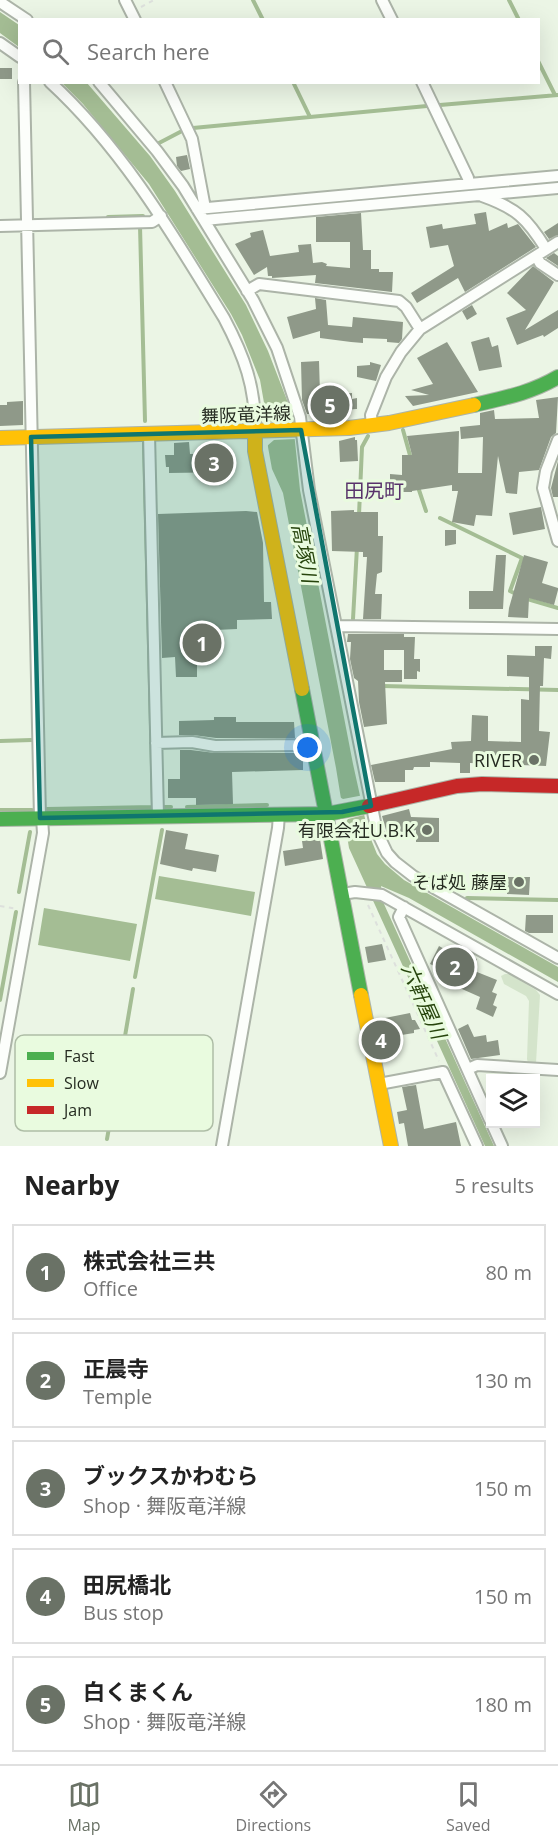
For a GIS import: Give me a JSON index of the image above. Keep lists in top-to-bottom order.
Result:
{
  "streets": {
    "street": ["舞阪竜洋線"]
  },
  "districts": ["田尻町"],
  "water": ["高塚川", "六軒屋川"],
  "places": ["RIVER", "有限会社U.B.K", "そば処 藤屋"],
  "legend": ["Fast", "Slow", "Jam"],
  "page": {
    "search": "Search here",
    "pins": [
      "5",
      "3",
      "1",
      "2",
      "4"
    ],
    "heading": ["Nearby", "5 results"],
    "list": [
      {
        "mark": "1",
        "name": "株式会社三共",
        "note": "Office",
        "value": "80 m"
      },
      {
        "mark": "2",
        "name": "正晨寺",
        "note": "Temple",
        "value": "130 m"
      },
      {
        "mark": "3",
        "name": "ブックスかわむら",
        "note": "Shop · 舞阪竜洋線",
        "value": "150 m"
      },
      {
        "mark": "4",
        "name": "田尻橋北",
        "note": "Bus stop",
        "value": "150 m"
      },
      {
        "mark": "5",
        "name": "白くまくん",
        "note": "Shop · 舞阪竜洋線",
        "value": "180 m"
      }
    ],
    "nav": ["Map", "Directions", "Saved"]
  }
}
